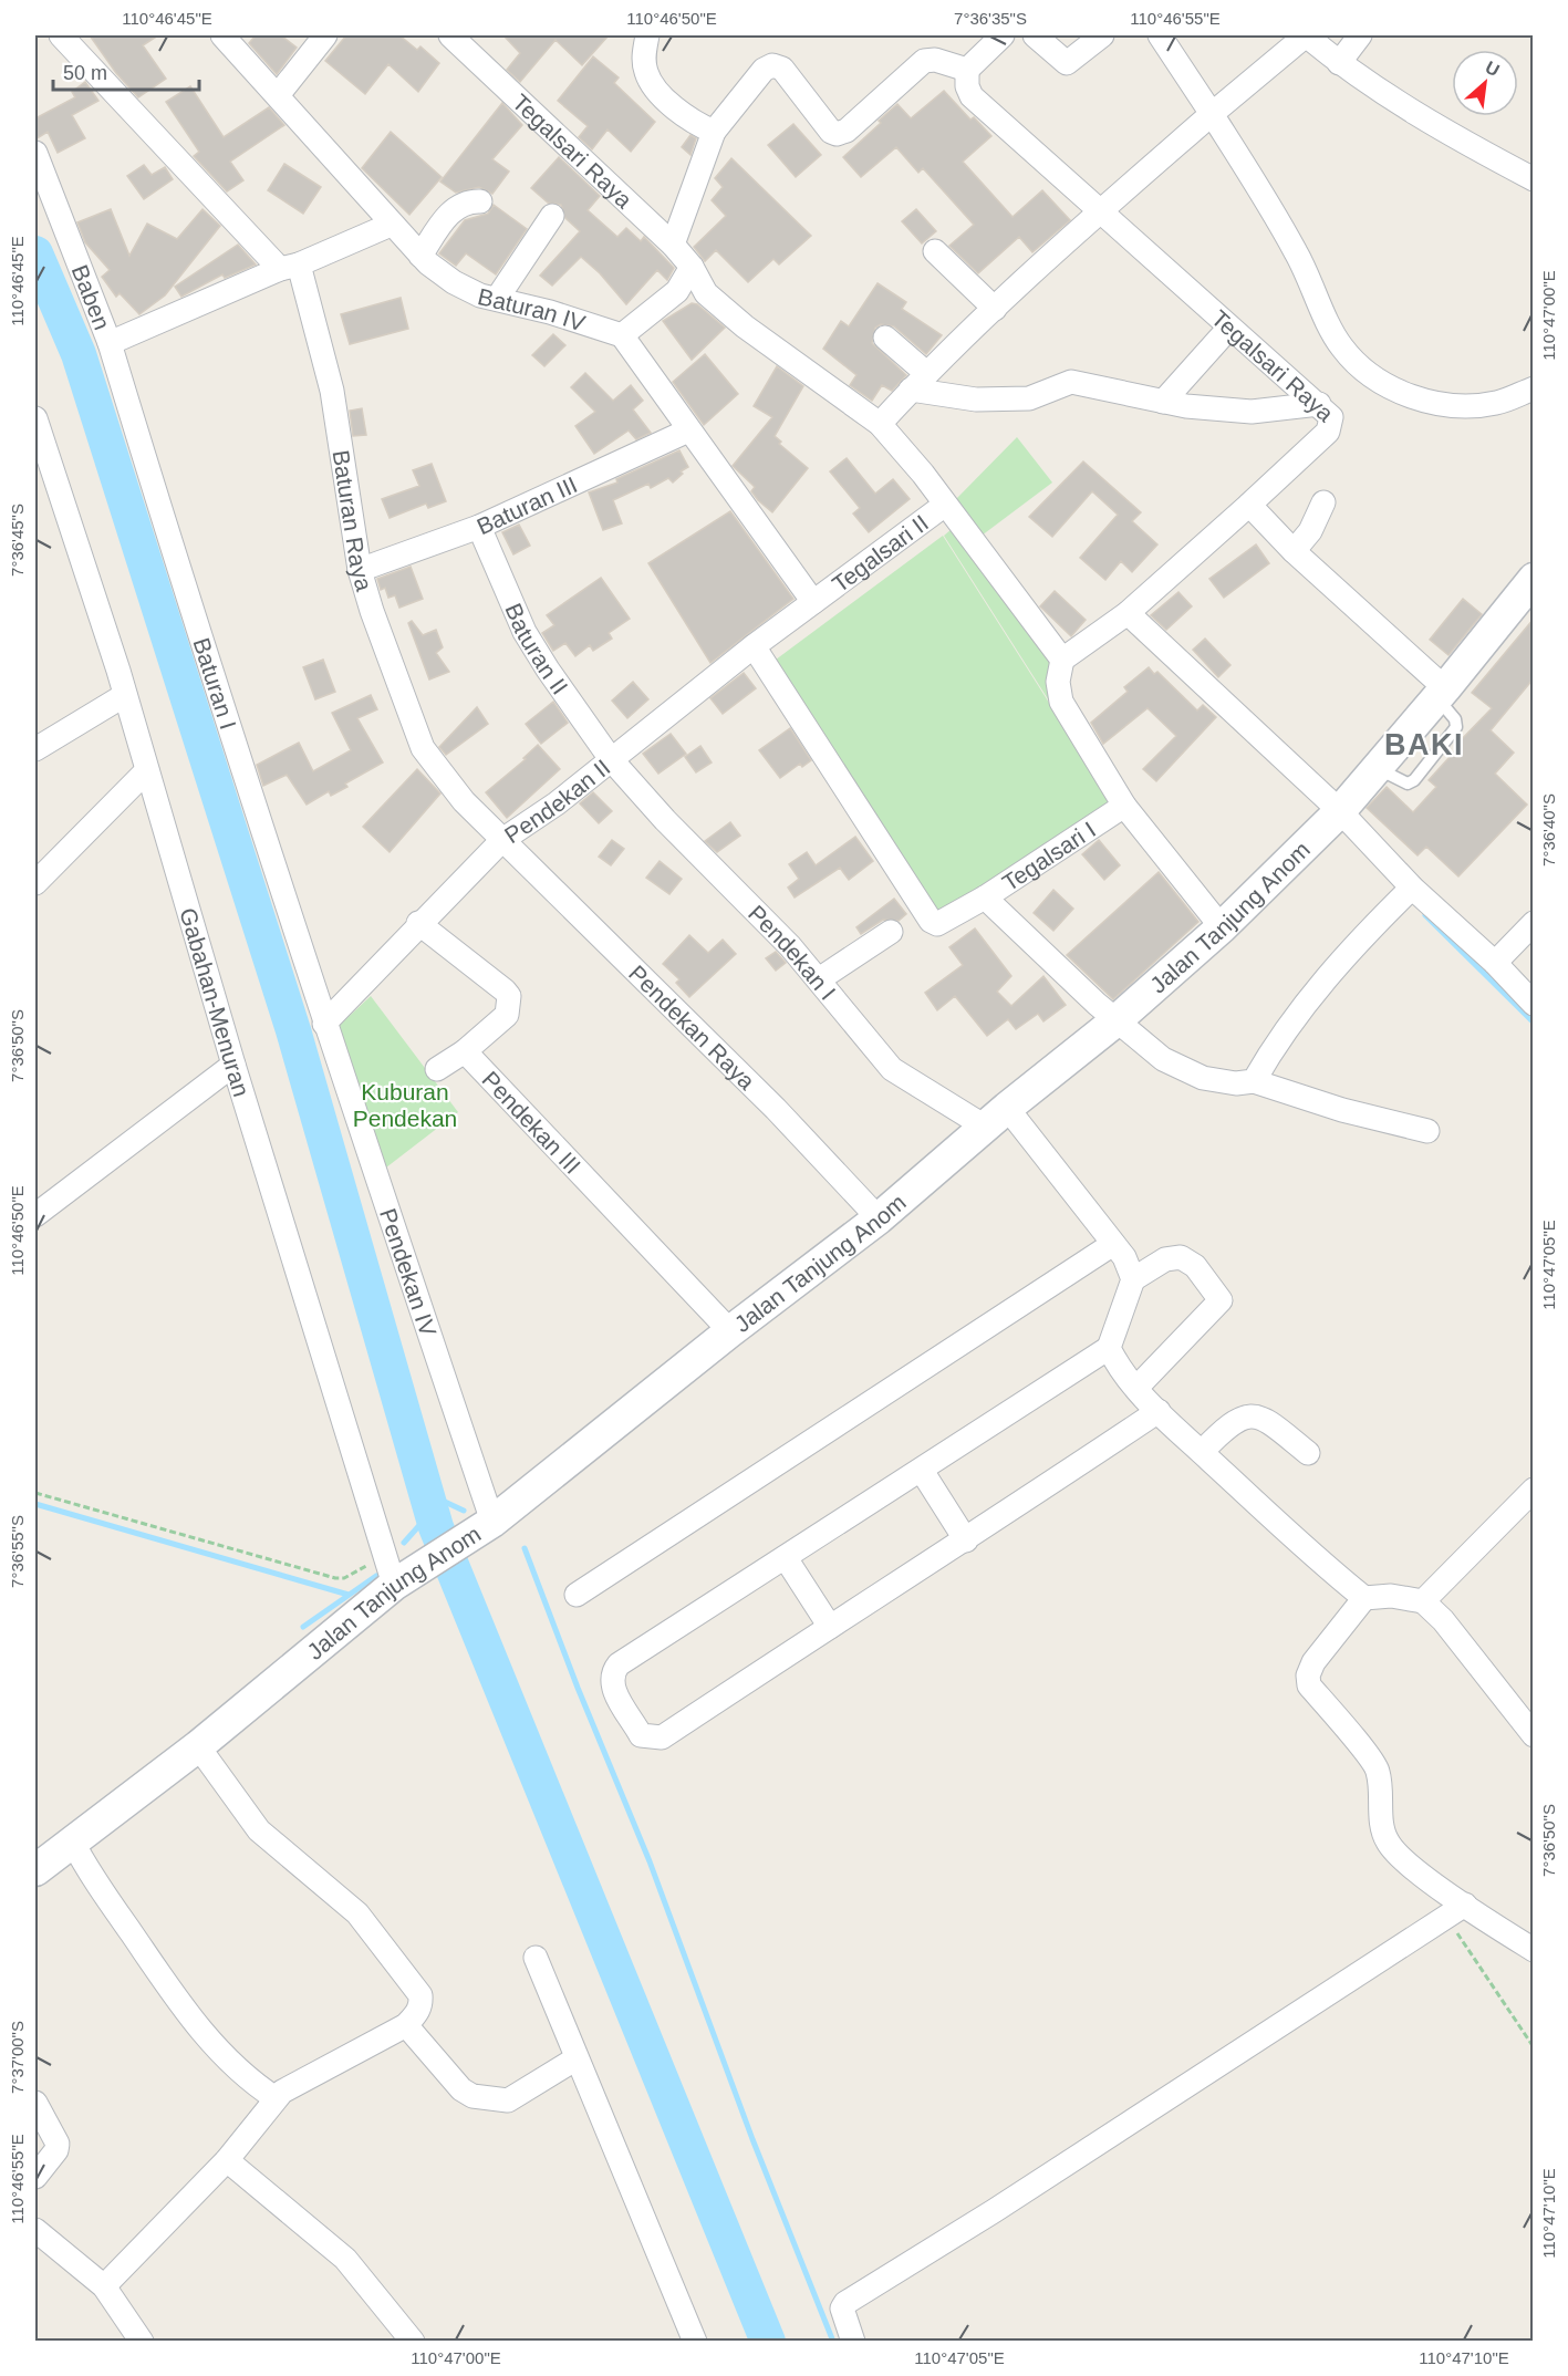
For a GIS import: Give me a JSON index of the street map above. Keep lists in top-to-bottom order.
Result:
{
  "streets": {
    "main road": ["Jalan Tanjung Anom"],
    "street": [
      "Tegalsari Raya",
      "Baben",
      "Baturan IV",
      "Baturan III",
      "Baturan Raya",
      "Tegalsari II",
      "Baturan II",
      "Baturan I",
      "Pendekan II",
      "Tegalsari I",
      "Pendekan I",
      "Gabahan-Menuran",
      "Pendekan Raya",
      "Pendekan III",
      "Pendekan IV"
    ]
  },
  "crossings": [
    ["Tegalsari Raya", "Tegalsari II"],
    ["Baben", "Baturan Raya"],
    ["Baben", "Baturan I"],
    ["Baturan III", "Baturan Raya"],
    ["Baturan III", "Baturan II"],
    ["Baturan Raya", "Pendekan II"],
    ["Baturan Raya", "Pendekan Raya"],
    ["Tegalsari II", "Pendekan II"],
    ["Baturan II", "Pendekan II"],
    ["Baturan II", "Pendekan I"],
    ["Baturan I", "Pendekan II"],
    ["Baturan I", "Pendekan IV"],
    ["Pendekan II", "Pendekan I"],
    ["Pendekan II", "Pendekan Raya"],
    ["Pendekan II", "Pendekan III"],
    ["Pendekan II", "Pendekan IV"],
    ["Tegalsari I", "Jalan Tanjung Anom"],
    ["Jalan Tanjung Anom", "Pendekan I"],
    ["Jalan Tanjung Anom", "Gabahan-Menuran"],
    ["Jalan Tanjung Anom", "Pendekan Raya"],
    ["Jalan Tanjung Anom", "Pendekan III"],
    ["Jalan Tanjung Anom", "Pendekan IV"]
  ],
  "districts": ["BAKI"],
  "parks": ["Kuburan Pendekan"],
  "scale_bar": "50 m",
  "north": "top right",
  "coordinates": [
    "110°46'45\"E",
    "110°46'50\"E",
    "7°36'35\"S",
    "110°46'55\"E",
    "110°47'00\"E",
    "7°36'45\"S",
    "7°36'40\"S",
    "7°36'50\"S",
    "110°47'05\"E",
    "7°36'55\"S",
    "7°37'00\"S",
    "110°47'10\"E"
  ]
}
